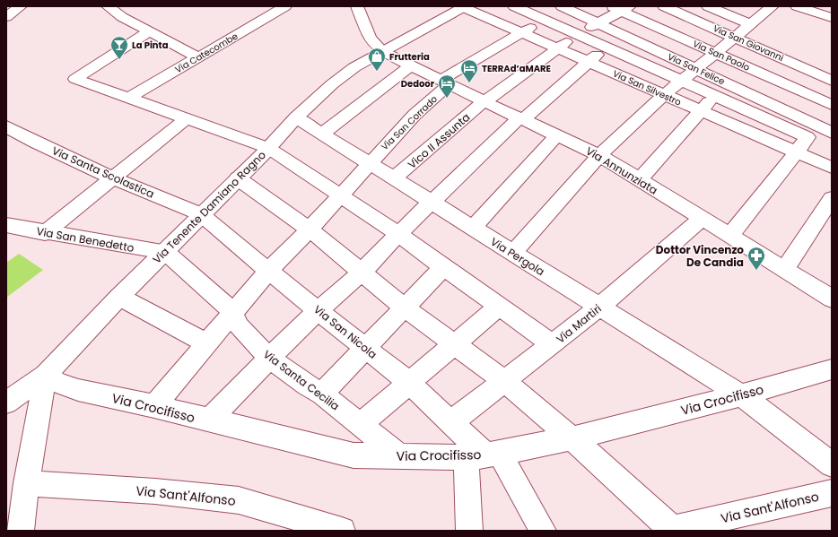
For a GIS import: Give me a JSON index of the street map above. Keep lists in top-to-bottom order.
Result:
{
  "streets": {
    "street": [
      "Via San Giovanni",
      "Via Catecombe",
      "Via San Paolo",
      "Via San Felice",
      "Via San Silvestro",
      "Via San Corrado",
      "Vico II Assunta",
      "Via Annunziata",
      "Via Santa Scolastica",
      "Via Tenente Damiano Ragno",
      "Via San Benedetto",
      "Via Pergola",
      "Via Martiri",
      "Via San Nicola",
      "Via Santa Cecilia",
      "Via Crocifisso",
      "Via Sant'Alfonso"
    ]
  },
  "crossings": [
    ["Via San Paolo", "Vico II Assunta"],
    ["Via San Felice", "Via San Corrado"],
    ["Via San Felice", "Vico II Assunta"],
    ["Via San Silvestro", "Via San Corrado"],
    ["Via San Silvestro", "Vico II Assunta"],
    ["Via San Silvestro", "Via Tenente Damiano Ragno"],
    ["Via San Corrado", "Via Annunziata"],
    ["Via San Corrado", "Via Pergola"],
    ["Via San Corrado", "Via San Nicola"],
    ["Via San Corrado", "Via Santa Cecilia"],
    ["Via San Corrado", "Via Crocifisso"],
    ["Vico II Assunta", "Via Annunziata"],
    ["Vico II Assunta", "Via Pergola"],
    ["Via Annunziata", "Via Tenente Damiano Ragno"],
    ["Via Annunziata", "Via Martiri"],
    ["Via Santa Scolastica", "Via Tenente Damiano Ragno"],
    ["Via Santa Scolastica", "Via San Nicola"],
    ["Via Tenente Damiano Ragno", "Via San Benedetto"],
    ["Via Tenente Damiano Ragno", "Via Pergola"],
    ["Via Tenente Damiano Ragno", "Via San Nicola"],
    ["Via Tenente Damiano Ragno", "Via Santa Cecilia"],
    ["Via Tenente Damiano Ragno", "Via Crocifisso"],
    ["Via San Benedetto", "Via Santa Cecilia"],
    ["Via Pergola", "Via Martiri"],
    ["Via Pergola", "Via Crocifisso"],
    ["Via Martiri", "Via San Nicola"],
    ["Via San Nicola", "Via Crocifisso"],
    ["Via Santa Cecilia", "Via Crocifisso"]
  ],
  "places": {
    "bar": ["La Pinta"],
    "shop": ["Frutteria"],
    "hotel": ["TERRAd’aMARE", "Dedoor"],
    "pharmacy": ["Dottor Vincenzo De Candia"]
  }
}
